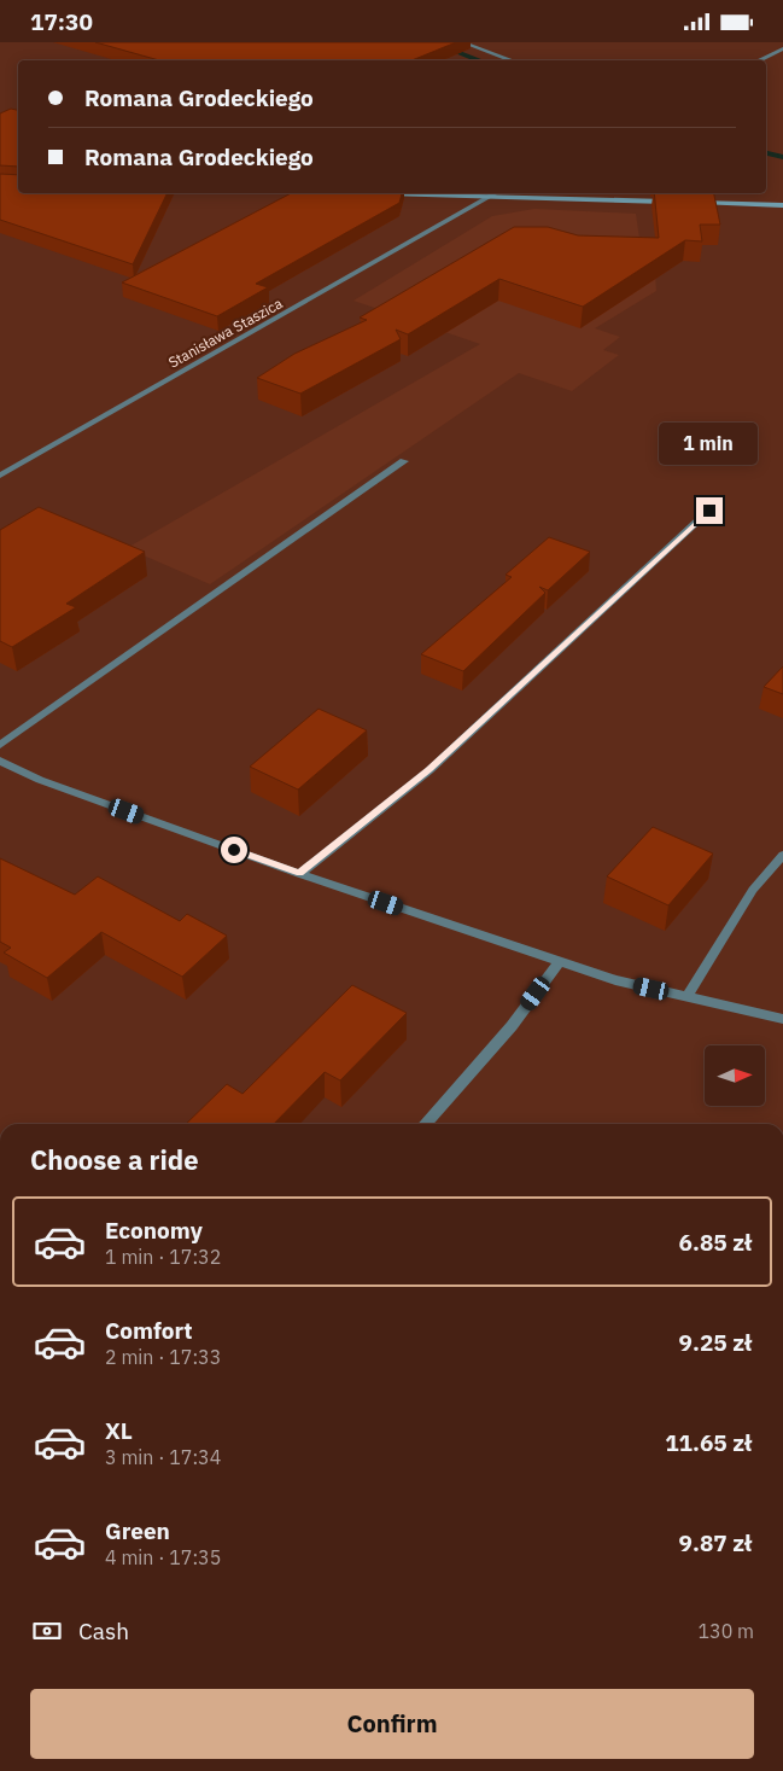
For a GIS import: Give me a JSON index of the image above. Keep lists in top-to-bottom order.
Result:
{
  "streets": {
    "street": ["Stanisława Staszica"]
  },
  "north": "right",
  "page": {
    "status": "17:30",
    "banner": ["Romana Grodeckiego", "Romana Grodeckiego"],
    "bubble": "1 min",
    "heading": "Choose a ride",
    "list": [
      {
        "name": "Economy",
        "note": "1 min · 17:32",
        "value": "6.85 zł"
      },
      {
        "name": "Comfort",
        "note": "2 min · 17:33",
        "value": "9.25 zł"
      },
      {
        "name": "XL",
        "note": "3 min · 17:34",
        "value": "11.65 zł"
      },
      {
        "name": "Green",
        "note": "4 min · 17:35",
        "value": "9.87 zł"
      }
    ],
    "pay": ["Cash", "130 m"],
    "buttons": "Confirm"
  }
}
